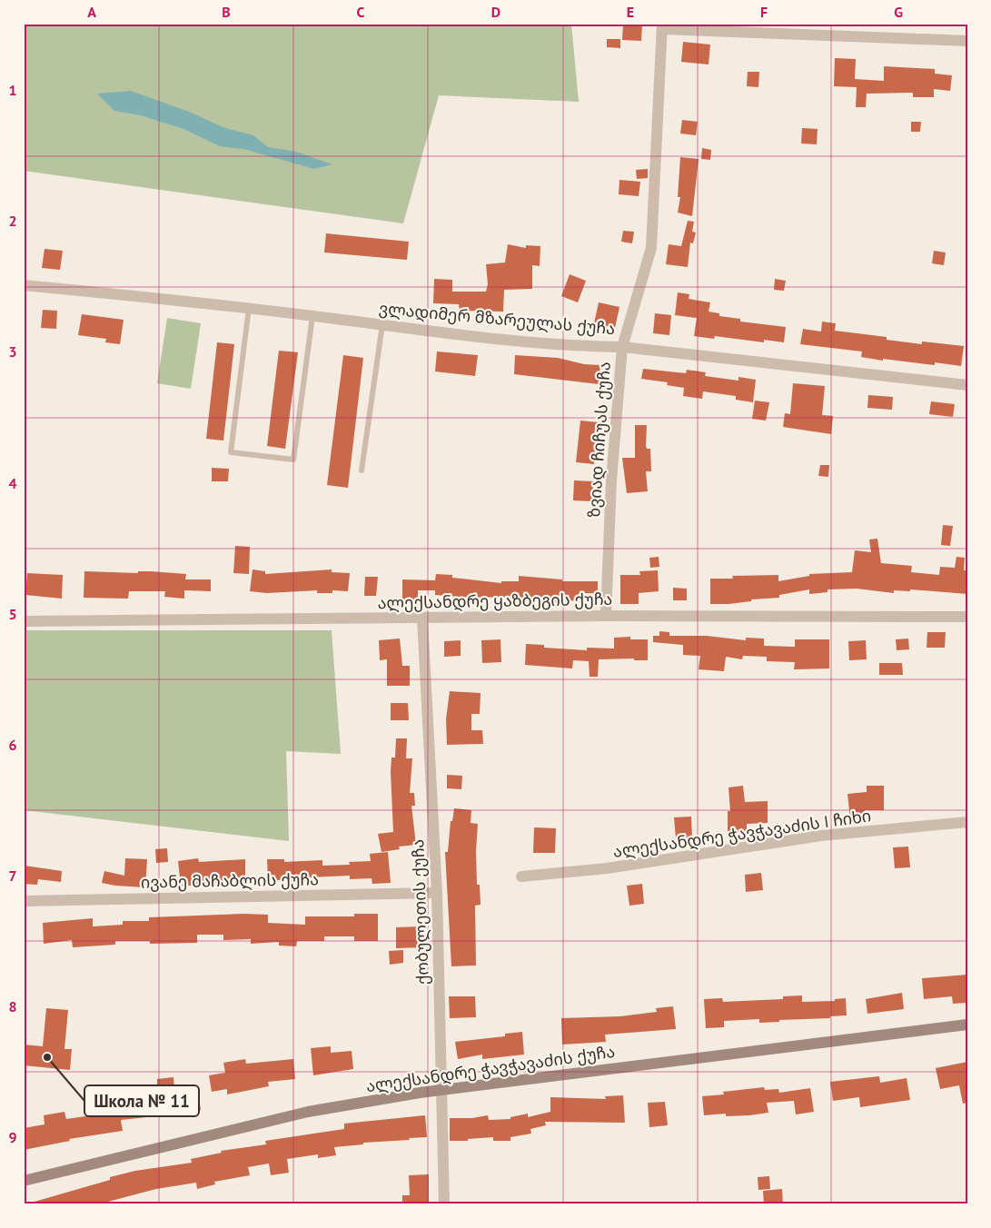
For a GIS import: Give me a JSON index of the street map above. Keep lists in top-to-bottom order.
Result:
{
  "streets": {
    "street": [
      "ვლადიმერ მზარეულას ქუჩა",
      "ზვიად ჩიჩუას ქუჩა",
      "ალექსანდრე ყაზბეგის ქუჩა",
      "ალექსანდრე ჭავჭავაძის I ჩიხი",
      "ივანე მაჩაბლის ქუჩა",
      "ქობულეთის ქუჩა",
      "ალექსანდრე ჭავჭავაძის ქუჩა"
    ]
  },
  "crossings": [
    ["ვლადიმერ მზარეულას ქუჩა", "ზვიად ჩიჩუას ქუჩა"],
    ["ზვიად ჩიჩუას ქუჩა", "ალექსანდრე ყაზბეგის ქუჩა"],
    ["ალექსანდრე ყაზბეგის ქუჩა", "ქობულეთის ქუჩა"],
    ["ივანე მაჩაბლის ქუჩა", "ქობულეთის ქუჩა"],
    ["ქობულეთის ქუჩა", "ალექსანდრე ჭავჭავაძის ქუჩა"]
  ],
  "places": ["Школа № 11"],
  "grid": {
    "columns": [
      "A",
      "B",
      "C",
      "D",
      "E",
      "F",
      "G"
    ],
    "rows": [
      "1",
      "2",
      "3",
      "4",
      "5",
      "6",
      "7",
      "8",
      "9"
    ]
  }
}
